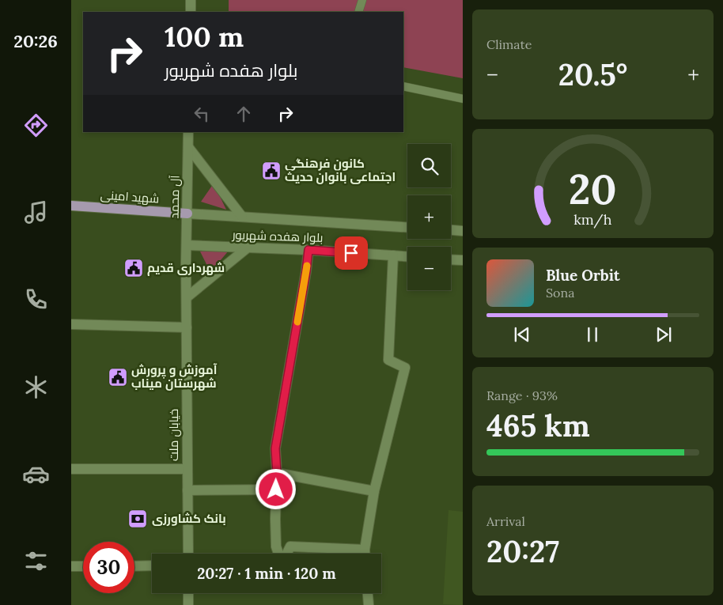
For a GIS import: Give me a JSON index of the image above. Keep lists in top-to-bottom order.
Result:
{
  "streets": {
    "main road": ["شهید امینی"],
    "street": ["آل محمد", "بلوار هفده شهریور", "خیابان ملت"]
  },
  "crossings": [
    ["شهید امینی", "آل محمد"],
    ["شهید امینی", "بلوار هفده شهریور"],
    ["آل محمد", "بلوار هفده شهریور"],
    ["آل محمد", "خیابان ملت"]
  ],
  "places": {
    "public building": ["کانون فرهنگی اجتماعی بانوان حدیث", "شهرداری قدیم", "آموزش و پرورش شهرستان میناب"],
    "bank": ["بانک کشاورزی"]
  },
  "page": {
    "tabs": "20:26",
    "tile": [
      "Climate",
      ["Range · 93%", "465 km"],
      ["Arrival", "20:27"]
    ],
    "turn": ["100 m", "بلوار هفده شهریور"],
    "heat": ["−", "20.5°", "+"],
    "map_buttons": ["+", "−"],
    "song": ["Blue Orbit", "Sona"],
    "limit": "30",
    "trip": "20:27 · 1 min · 120 m",
    "gauge": ["20", "km/h"]
  }
}
